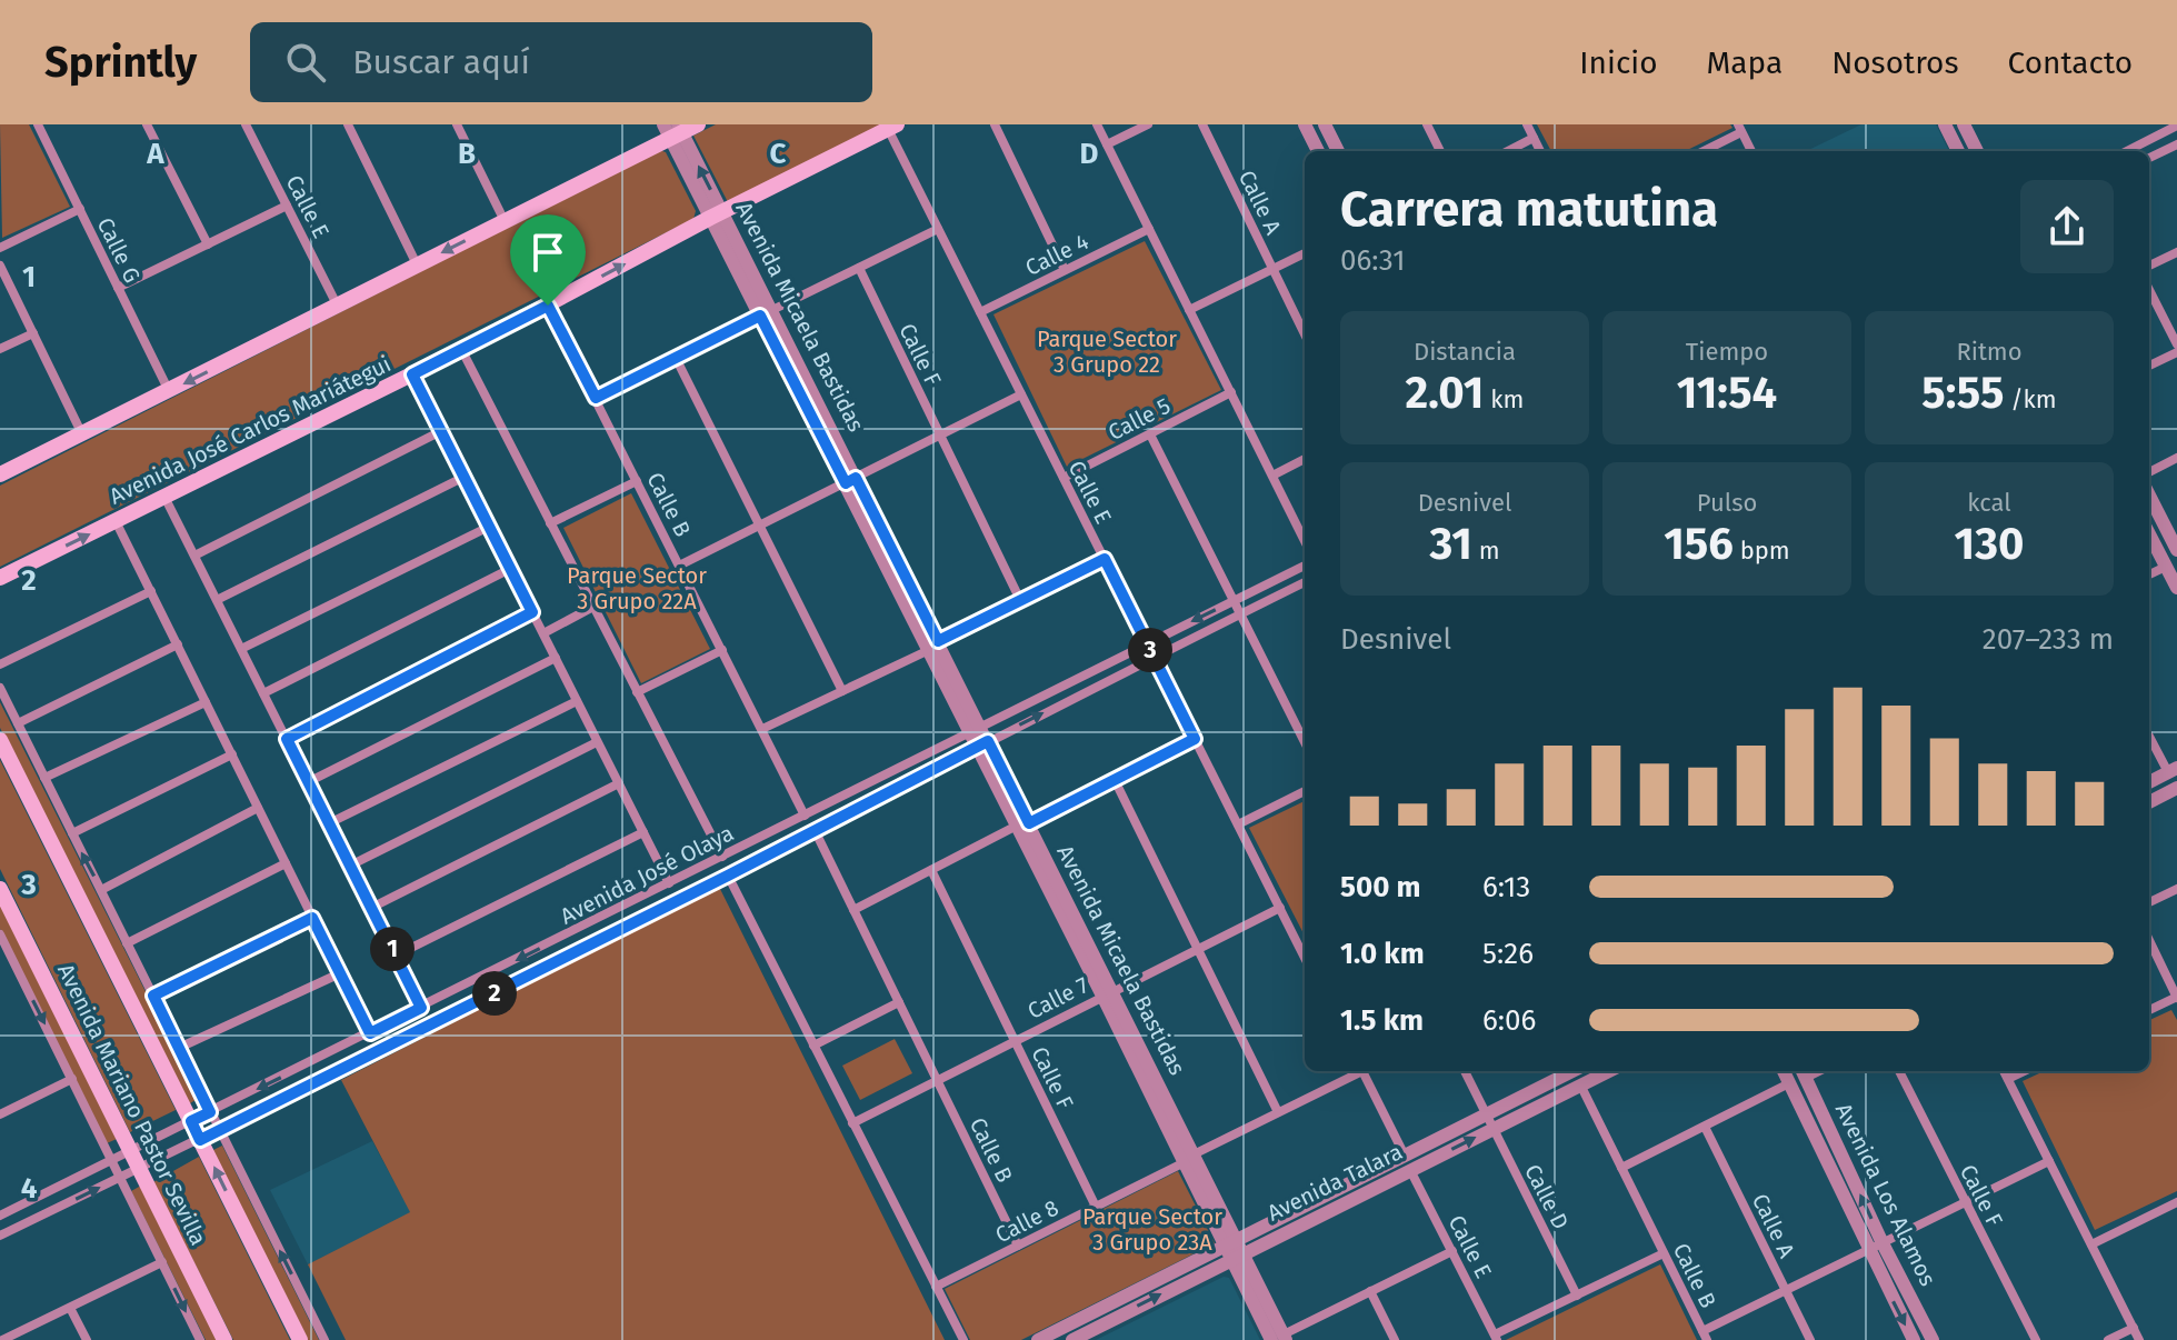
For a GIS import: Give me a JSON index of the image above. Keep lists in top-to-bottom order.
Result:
{
  "streets": {
    "main road": ["Avenida José Carlos Mariátegui", "Avenida Mariano Pastor Sevilla"],
    "street": [
      "Calle A",
      "Calle E",
      "Calle G",
      "Calle 4",
      "Avenida Micaela Bastidas",
      "Calle F",
      "Calle 5",
      "Calle B",
      "Avenida José Olaya",
      "Calle 7",
      "Avenida Talara",
      "Avenida Los Alamos",
      "Calle D",
      "Calle 8"
    ]
  },
  "crossings": [
    ["Calle E", "Calle 4"],
    ["Calle E", "Calle 5"],
    ["Calle E", "Avenida José Carlos Mariátegui"],
    ["Calle E", "Avenida José Olaya"],
    ["Calle E", "Calle 7"],
    ["Calle E", "Avenida Talara"],
    ["Avenida Micaela Bastidas", "Avenida José Carlos Mariátegui"],
    ["Avenida Micaela Bastidas", "Avenida José Olaya"],
    ["Avenida Micaela Bastidas", "Calle 7"],
    ["Avenida Micaela Bastidas", "Avenida Talara"],
    ["Avenida Micaela Bastidas", "Calle 8"],
    ["Calle F", "Calle 7"],
    ["Calle F", "Calle 8"],
    ["Avenida José Carlos Mariátegui", "Calle B"],
    ["Calle B", "Avenida José Olaya"],
    ["Calle B", "Calle 7"],
    ["Calle B", "Avenida Talara"],
    ["Calle B", "Calle 8"],
    ["Avenida José Olaya", "Avenida Mariano Pastor Sevilla"],
    ["Avenida Talara", "Calle D"]
  ],
  "parks": ["Parque Sector 3 Grupo 22", "Parque Sector 3 Grupo 22A", "Parque Sector 3 Grupo 23A"],
  "page": {
    "header": "Sprintly",
    "search": "Buscar aquí",
    "nav": [
      "Inicio",
      "Mapa",
      "Nosotros",
      "Contacto"
    ],
    "heading": ["Carrera matutina", "06:31"],
    "stats": [
      ["Distancia", "2.01 km"],
      ["Tiempo", "11:54"],
      ["Ritmo", "5:55 /km"],
      ["Desnivel", "31 m"],
      ["Pulso", "156 bpm"],
      ["kcal", "130"]
    ],
    "chart": ["Desnivel", "207–233 m"],
    "pins": ["3", "1", "2"],
    "list": [
      {
        "name": "500 m",
        "note": "6:13"
      },
      {
        "name": "1.0 km",
        "note": "5:26"
      },
      {
        "name": "1.5 km",
        "note": "6:06"
      }
    ]
  },
  "grid": {
    "columns": [
      "A",
      "B",
      "C",
      "D"
    ],
    "rows": [
      "1",
      "2",
      "3",
      "4"
    ]
  }
}
